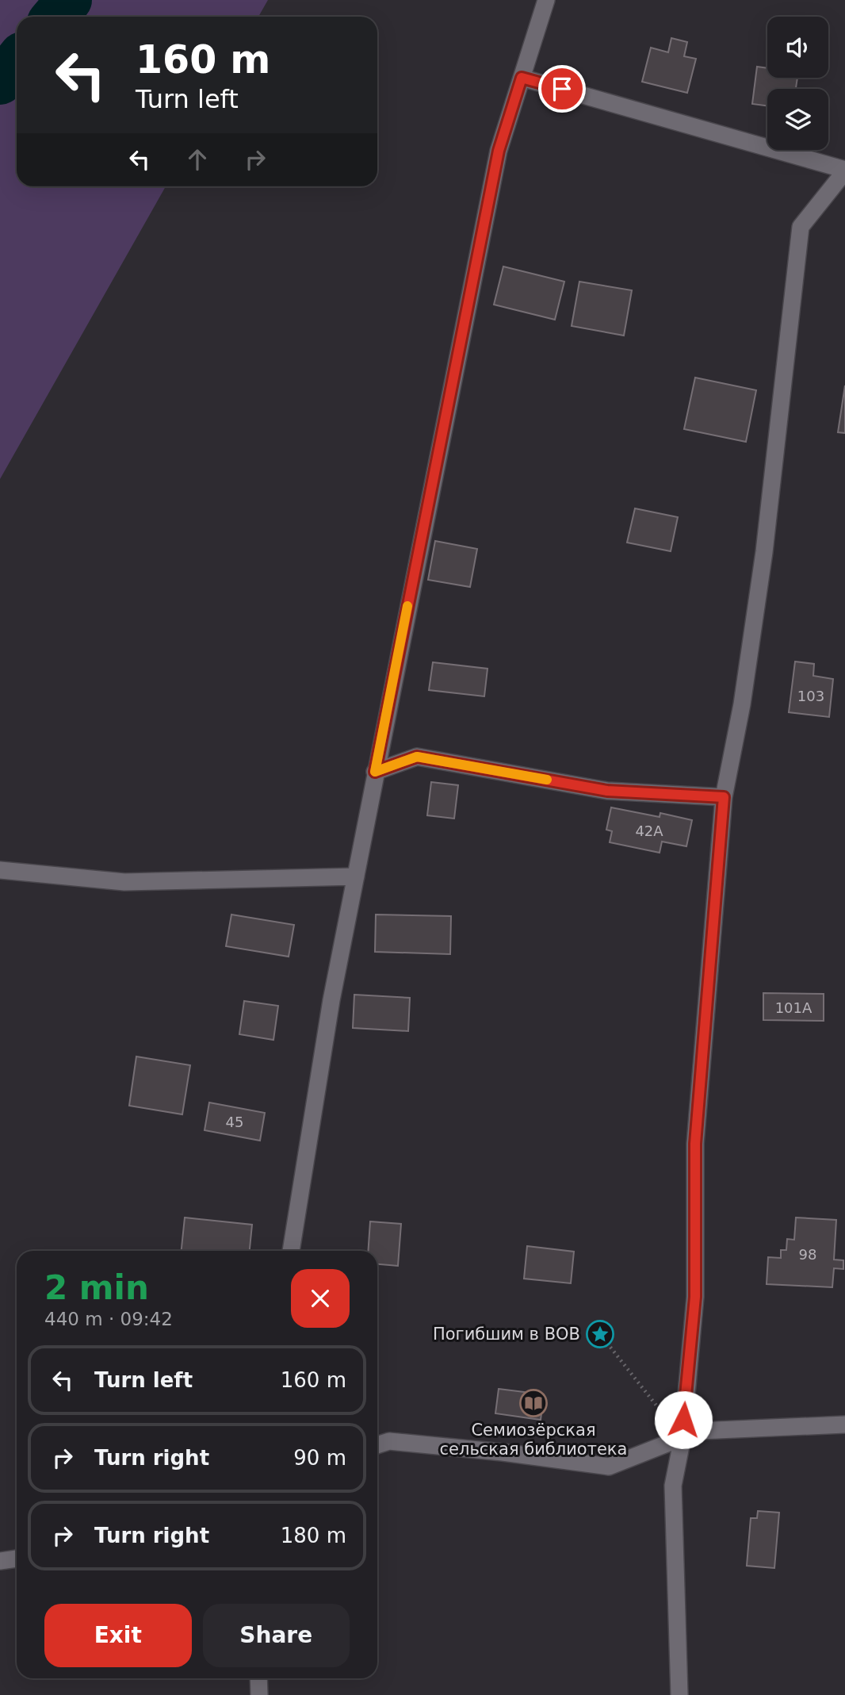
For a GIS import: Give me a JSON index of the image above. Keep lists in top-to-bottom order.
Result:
{
  "places": {
    "place": ["Погибшим в ВОВ"],
    "library": ["Семиозёрская сельская библиотека"]
  },
  "house_numbers": [
    "103",
    "42А",
    "101А",
    "45",
    "98"
  ],
  "page": {
    "turn": ["160 m", "Turn left"],
    "heading": ["2 min", "440 m · 09:42"],
    "list": [
      {
        "name": "Turn left",
        "value": "160 m"
      },
      {
        "name": "Turn right",
        "value": "90 m"
      },
      {
        "name": "Turn right",
        "value": "180 m"
      }
    ],
    "buttons": ["Exit", "Share"]
  }
}
